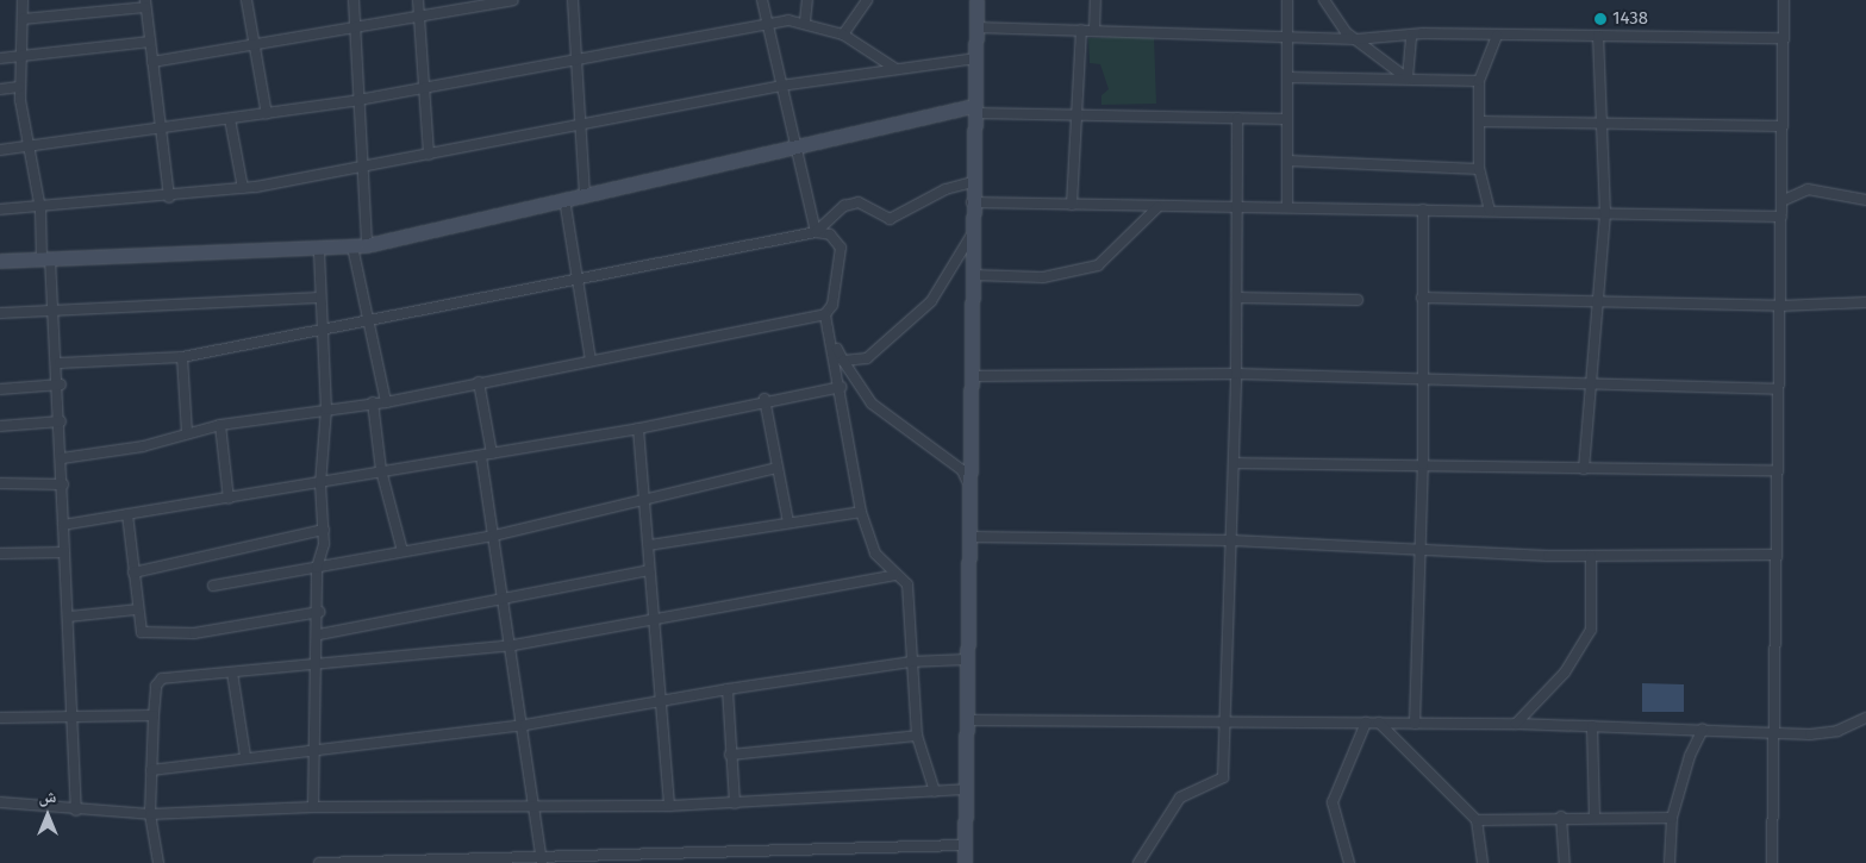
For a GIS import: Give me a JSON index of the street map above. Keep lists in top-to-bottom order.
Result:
{
  "places": ["1438"],
  "north": "top"
}
